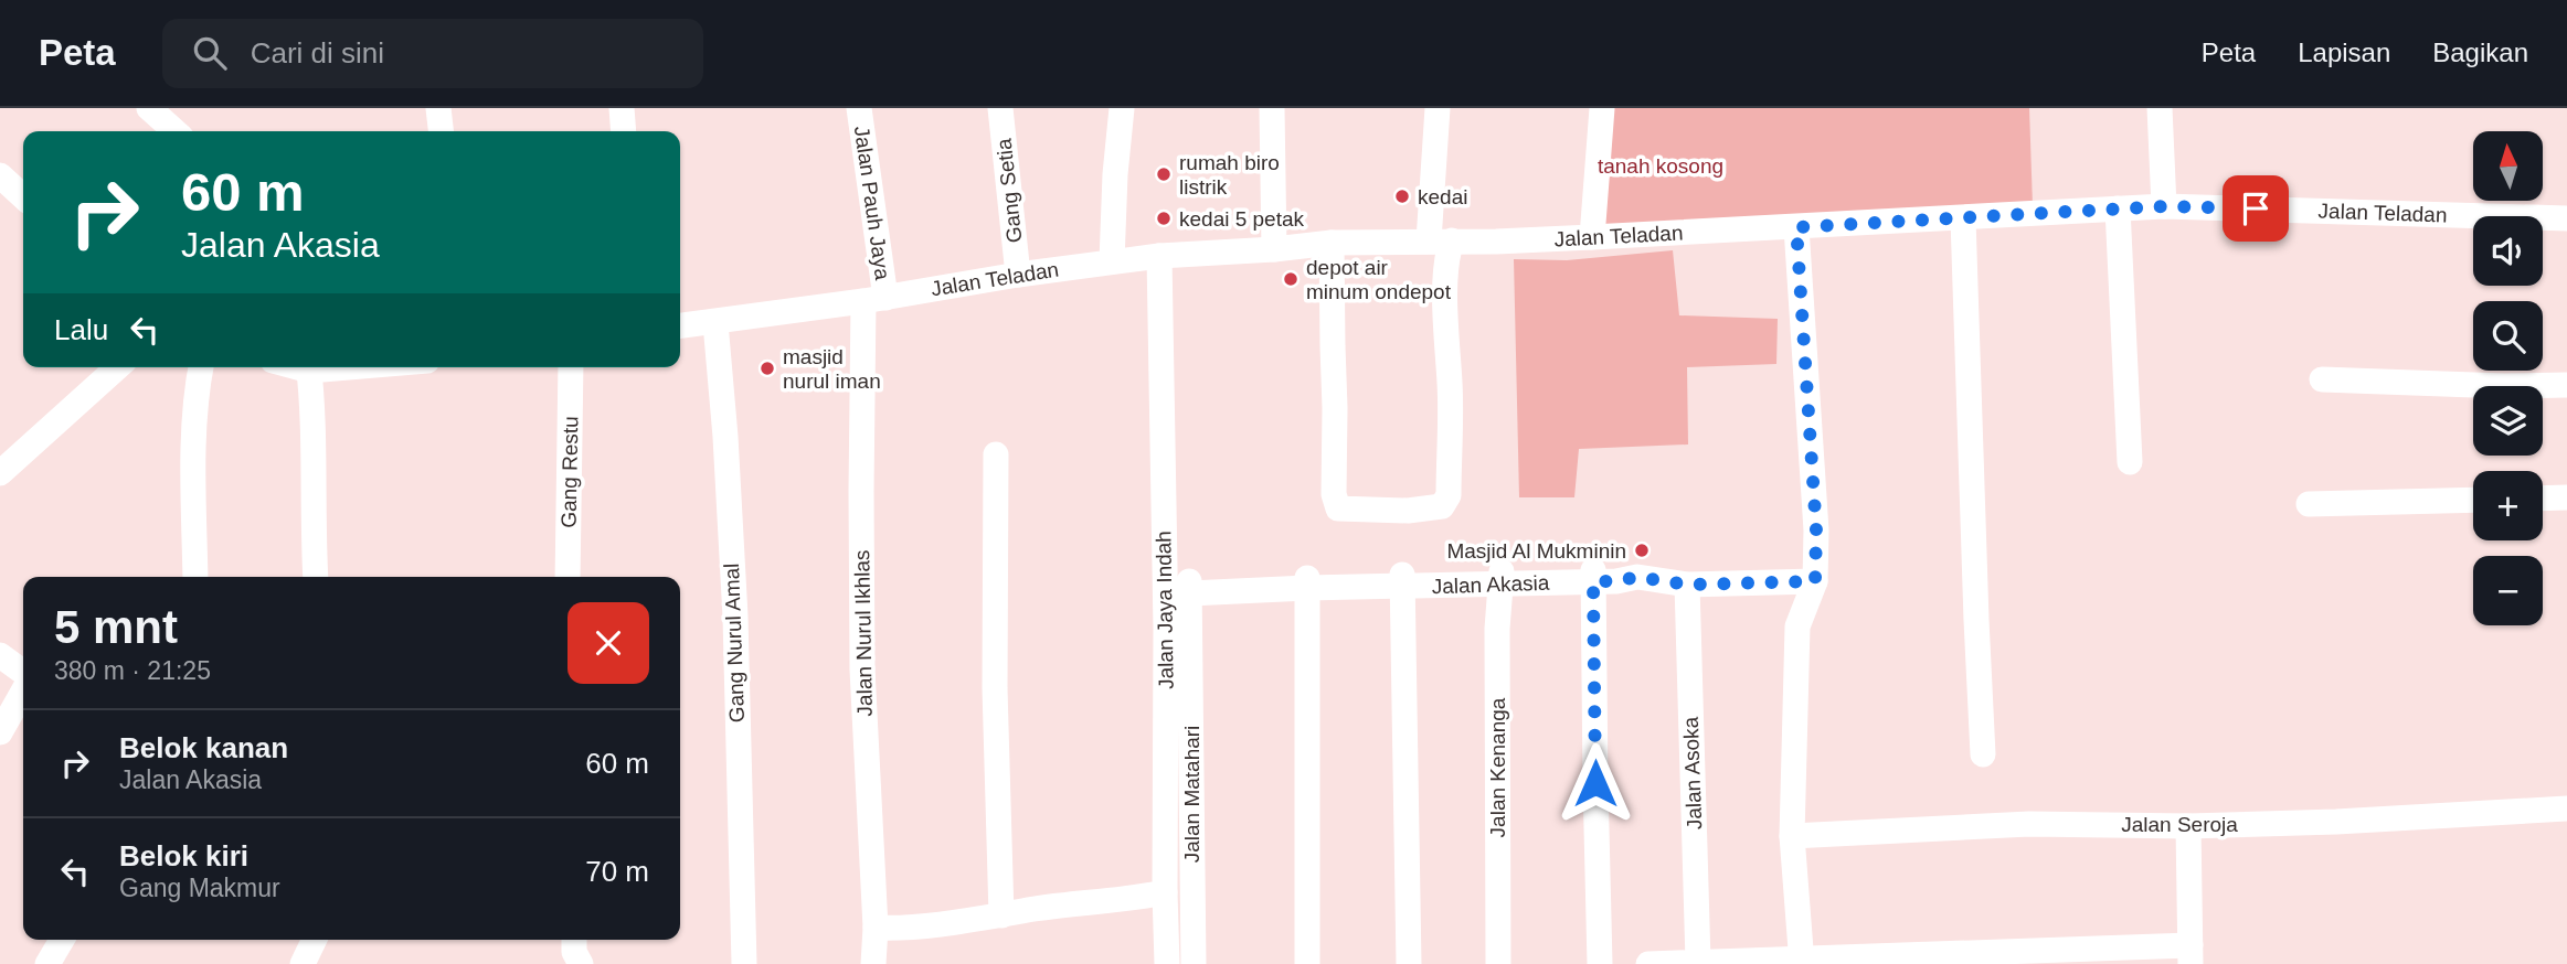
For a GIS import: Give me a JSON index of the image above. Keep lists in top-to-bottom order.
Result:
{
  "streets": {
    "street": [
      "Gang Setia",
      "Jalan Pauh Jaya",
      "Jalan Teladan",
      "Gang Restu",
      "Jalan Akasia",
      "Jalan Jaya Indah",
      "Jalan Nurul Ikhlas",
      "Gang Nurul Amal",
      "Jalan Kenanga",
      "Jalan Asoka",
      "Jalan Matahari",
      "Jalan Seroja"
    ]
  },
  "crossings": [
    ["Gang Setia", "Jalan Teladan"],
    ["Jalan Pauh Jaya", "Jalan Teladan"],
    ["Jalan Pauh Jaya", "Jalan Nurul Ikhlas"],
    ["Jalan Teladan", "Jalan Jaya Indah"],
    ["Jalan Teladan", "Jalan Nurul Ikhlas"],
    ["Jalan Teladan", "Gang Nurul Amal"],
    ["Jalan Akasia", "Jalan Jaya Indah"],
    ["Jalan Akasia", "Jalan Kenanga"],
    ["Jalan Akasia", "Jalan Asoka"],
    ["Jalan Akasia", "Jalan Matahari"],
    ["Jalan Jaya Indah", "Jalan Matahari"]
  ],
  "parks": ["tanah kosong"],
  "places": [
    "rumah biro listrik",
    "kedai",
    "kedai 5 petak",
    "depot air minum ondepot",
    "masjid nurul iman",
    "Masjid Al Mukminin"
  ],
  "north": "top",
  "page": {
    "header": "Peta",
    "search": "Cari di sini",
    "nav": ["Peta", "Lapisan", "Bagikan"],
    "map_buttons": ["+", "−"],
    "turn": ["60 m", "Jalan Akasia"],
    "then": "Lalu",
    "heading": ["5 mnt", "380 m · 21:25"],
    "list": [
      {
        "name": "Belok kanan",
        "note": "Jalan Akasia",
        "value": "60 m"
      },
      {
        "name": "Belok kiri",
        "note": "Gang Makmur",
        "value": "70 m"
      }
    ]
  }
}
